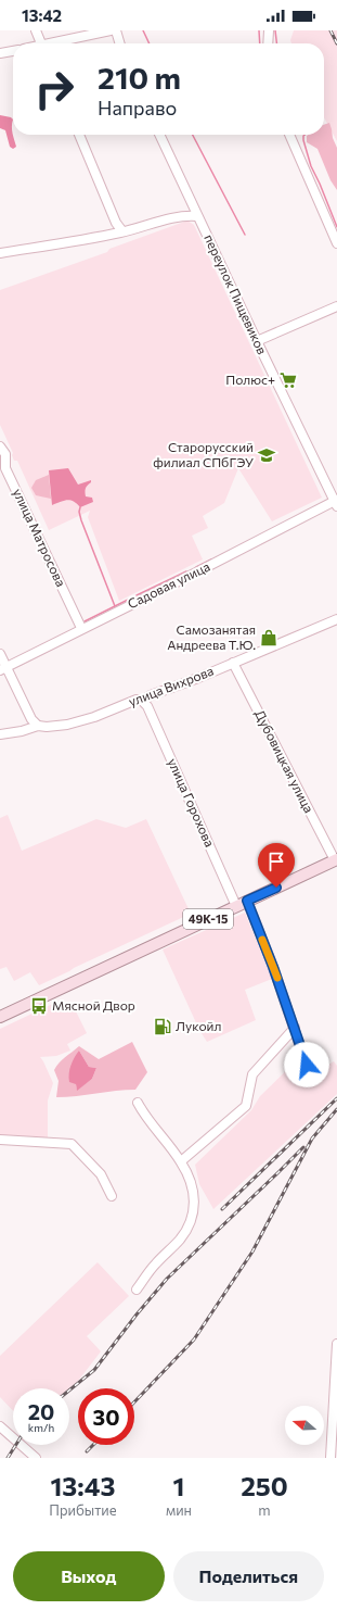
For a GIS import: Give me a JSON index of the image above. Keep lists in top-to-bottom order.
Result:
{
  "streets": {
    "main road": ["49К-15"],
    "street": [
      "переулок Пищевиков",
      "улица Матросова",
      "Садовая улица",
      "улица Вихрова",
      "Дубовицкая улица",
      "улица Горохова"
    ]
  },
  "crossings": [
    ["переулок Пищевиков", "Садовая улица"],
    ["улица Матросова", "Садовая улица"],
    ["улица Вихрова", "Дубовицкая улица"],
    ["улица Вихрова", "улица Горохова"],
    ["Дубовицкая улица", "49К-15"],
    ["улица Горохова", "49К-15"]
  ],
  "places": {
    "supermarket": ["Полюс+"],
    "school or university": ["Старорусский филиал СПбГЭУ"],
    "shop": ["Самозанятая Андреева Т.Ю."],
    "bus stop": ["Мясной Двор"],
    "fuel station": ["Лукойл"]
  },
  "north": "left",
  "page": {
    "status": "13:42",
    "turn": ["210 m", "Направо"],
    "speed": "20 km/h",
    "limit": "30",
    "eta": [
      "13:43",
      "Прибытие",
      "1",
      "мин",
      "250",
      "m"
    ],
    "buttons": ["Выход", "Поделиться"]
  }
}
